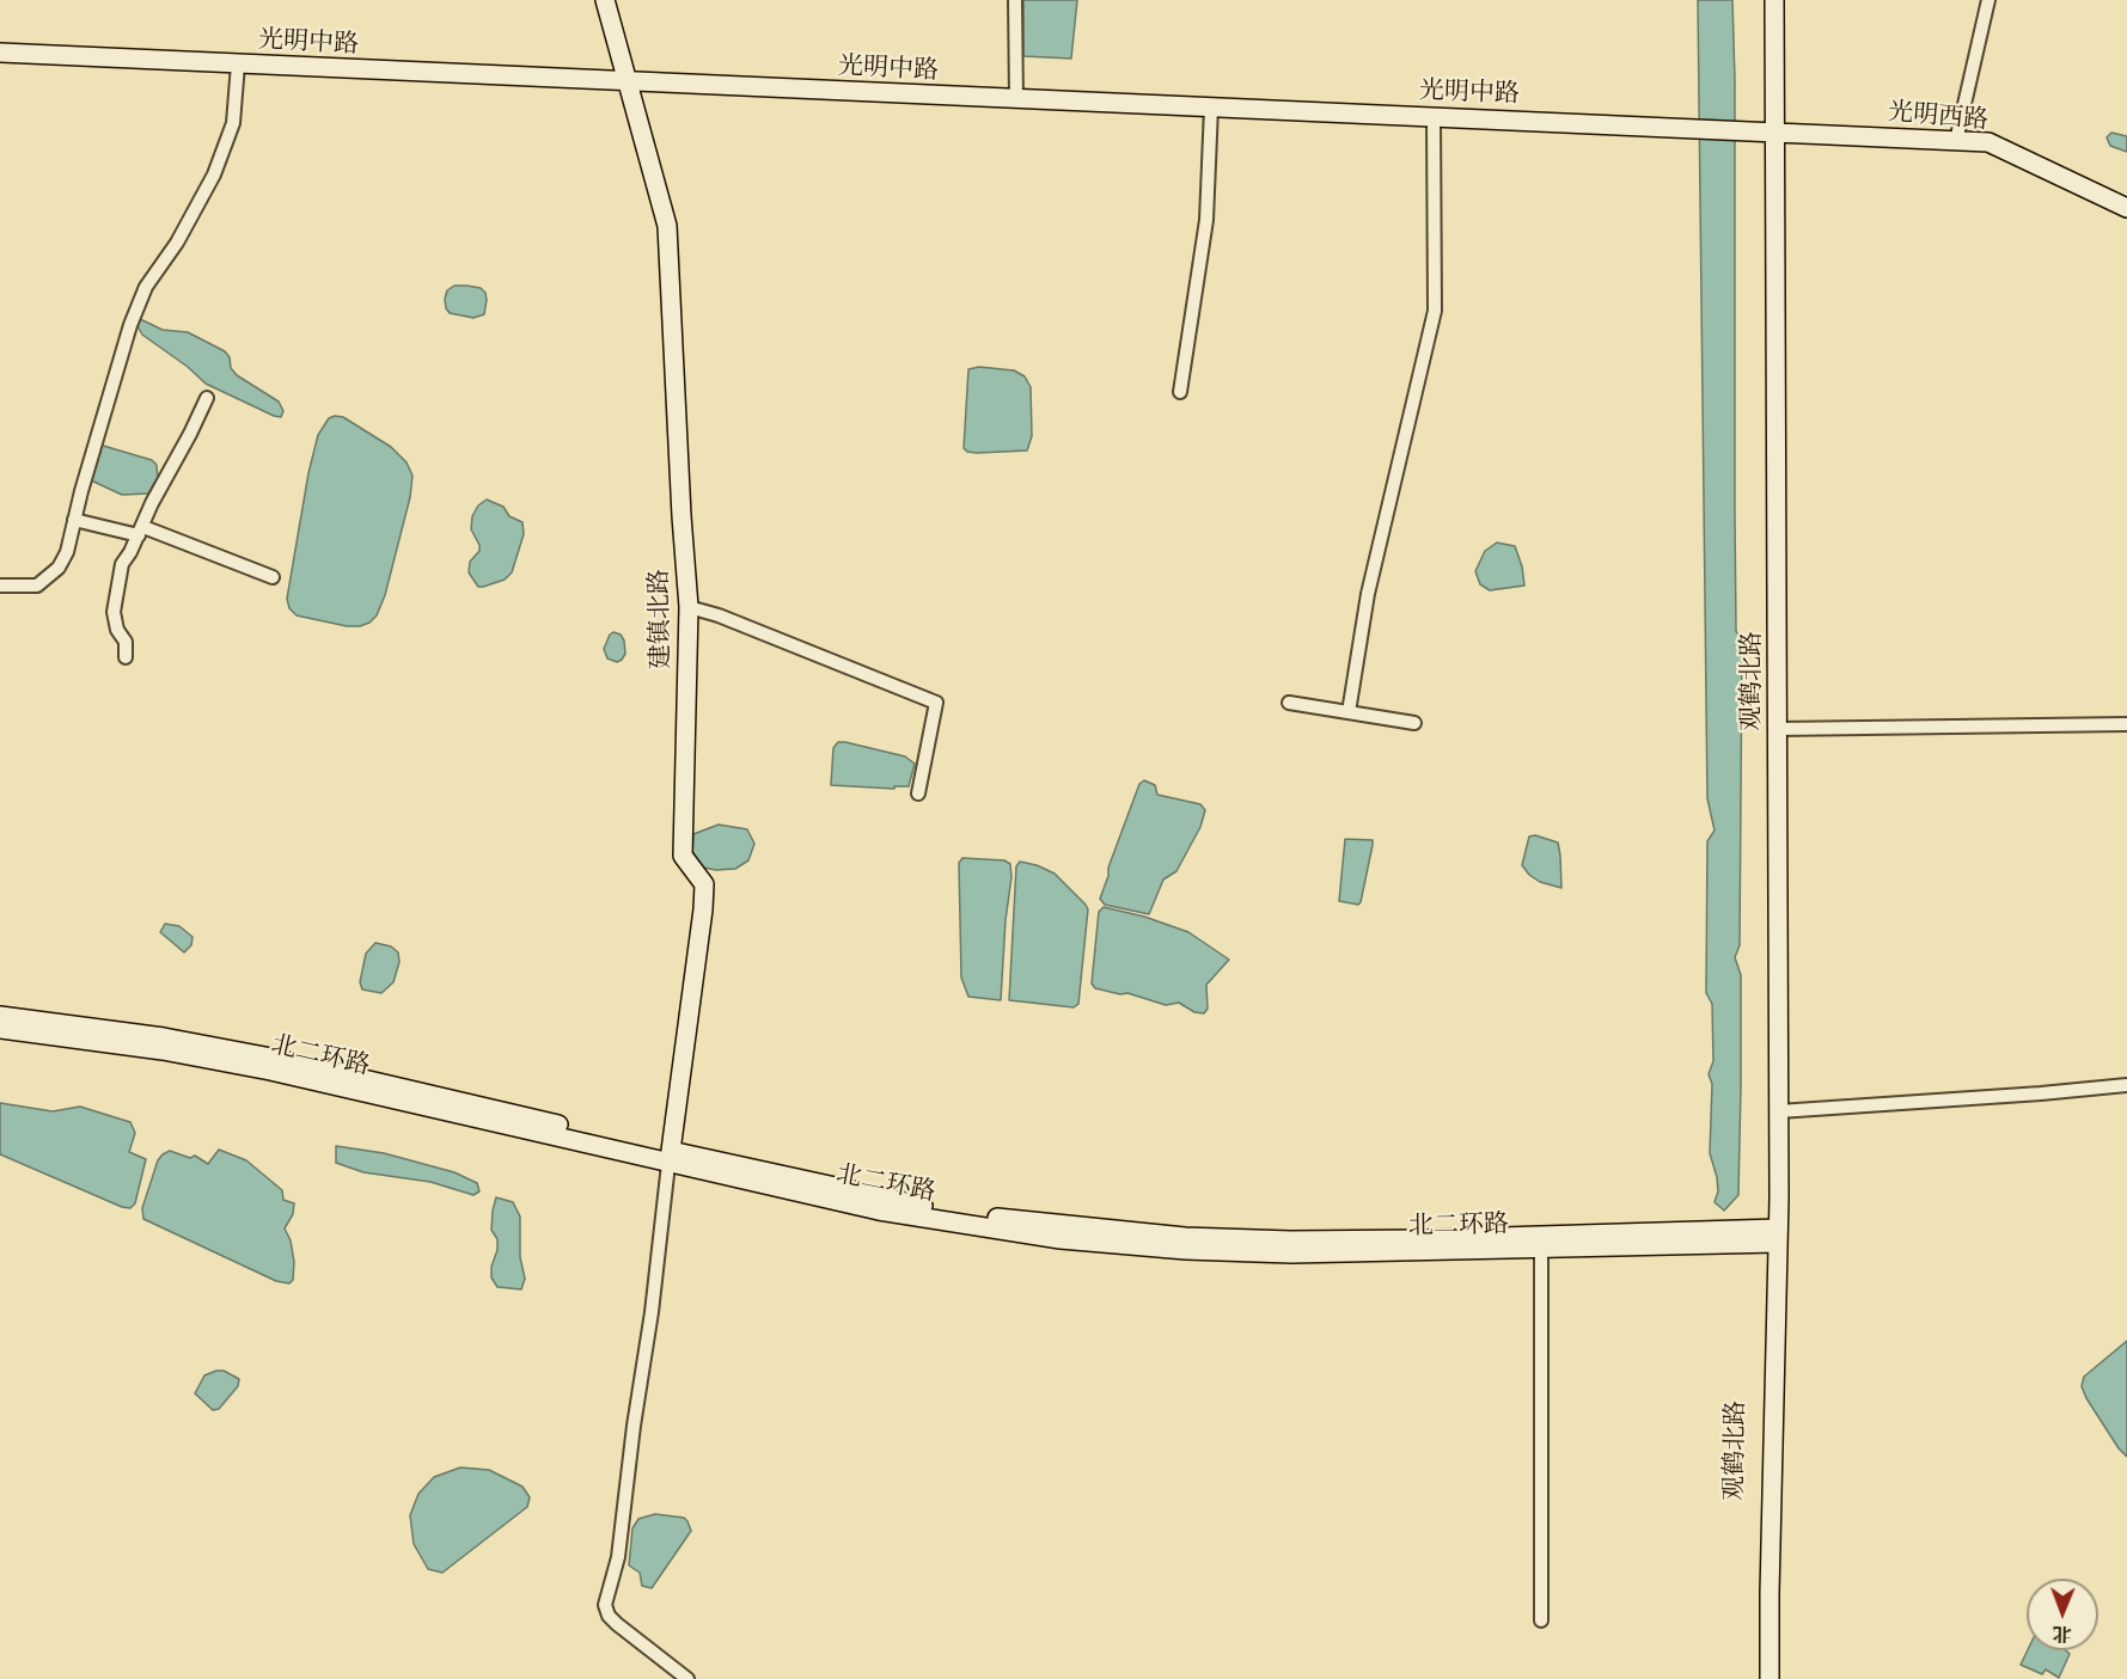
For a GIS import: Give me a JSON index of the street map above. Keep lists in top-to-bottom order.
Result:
{
  "streets": {
    "street": [
      "光明中路",
      "光明西路",
      "建镇北路",
      "观鹤北路",
      "北二环路"
    ]
  },
  "crossings": [
    ["光明中路", "光明西路"],
    ["光明中路", "建镇北路"],
    ["光明中路", "观鹤北路"],
    ["光明西路", "观鹤北路"],
    ["建镇北路", "北二环路"],
    ["观鹤北路", "北二环路"]
  ],
  "north": "bottom"
}
